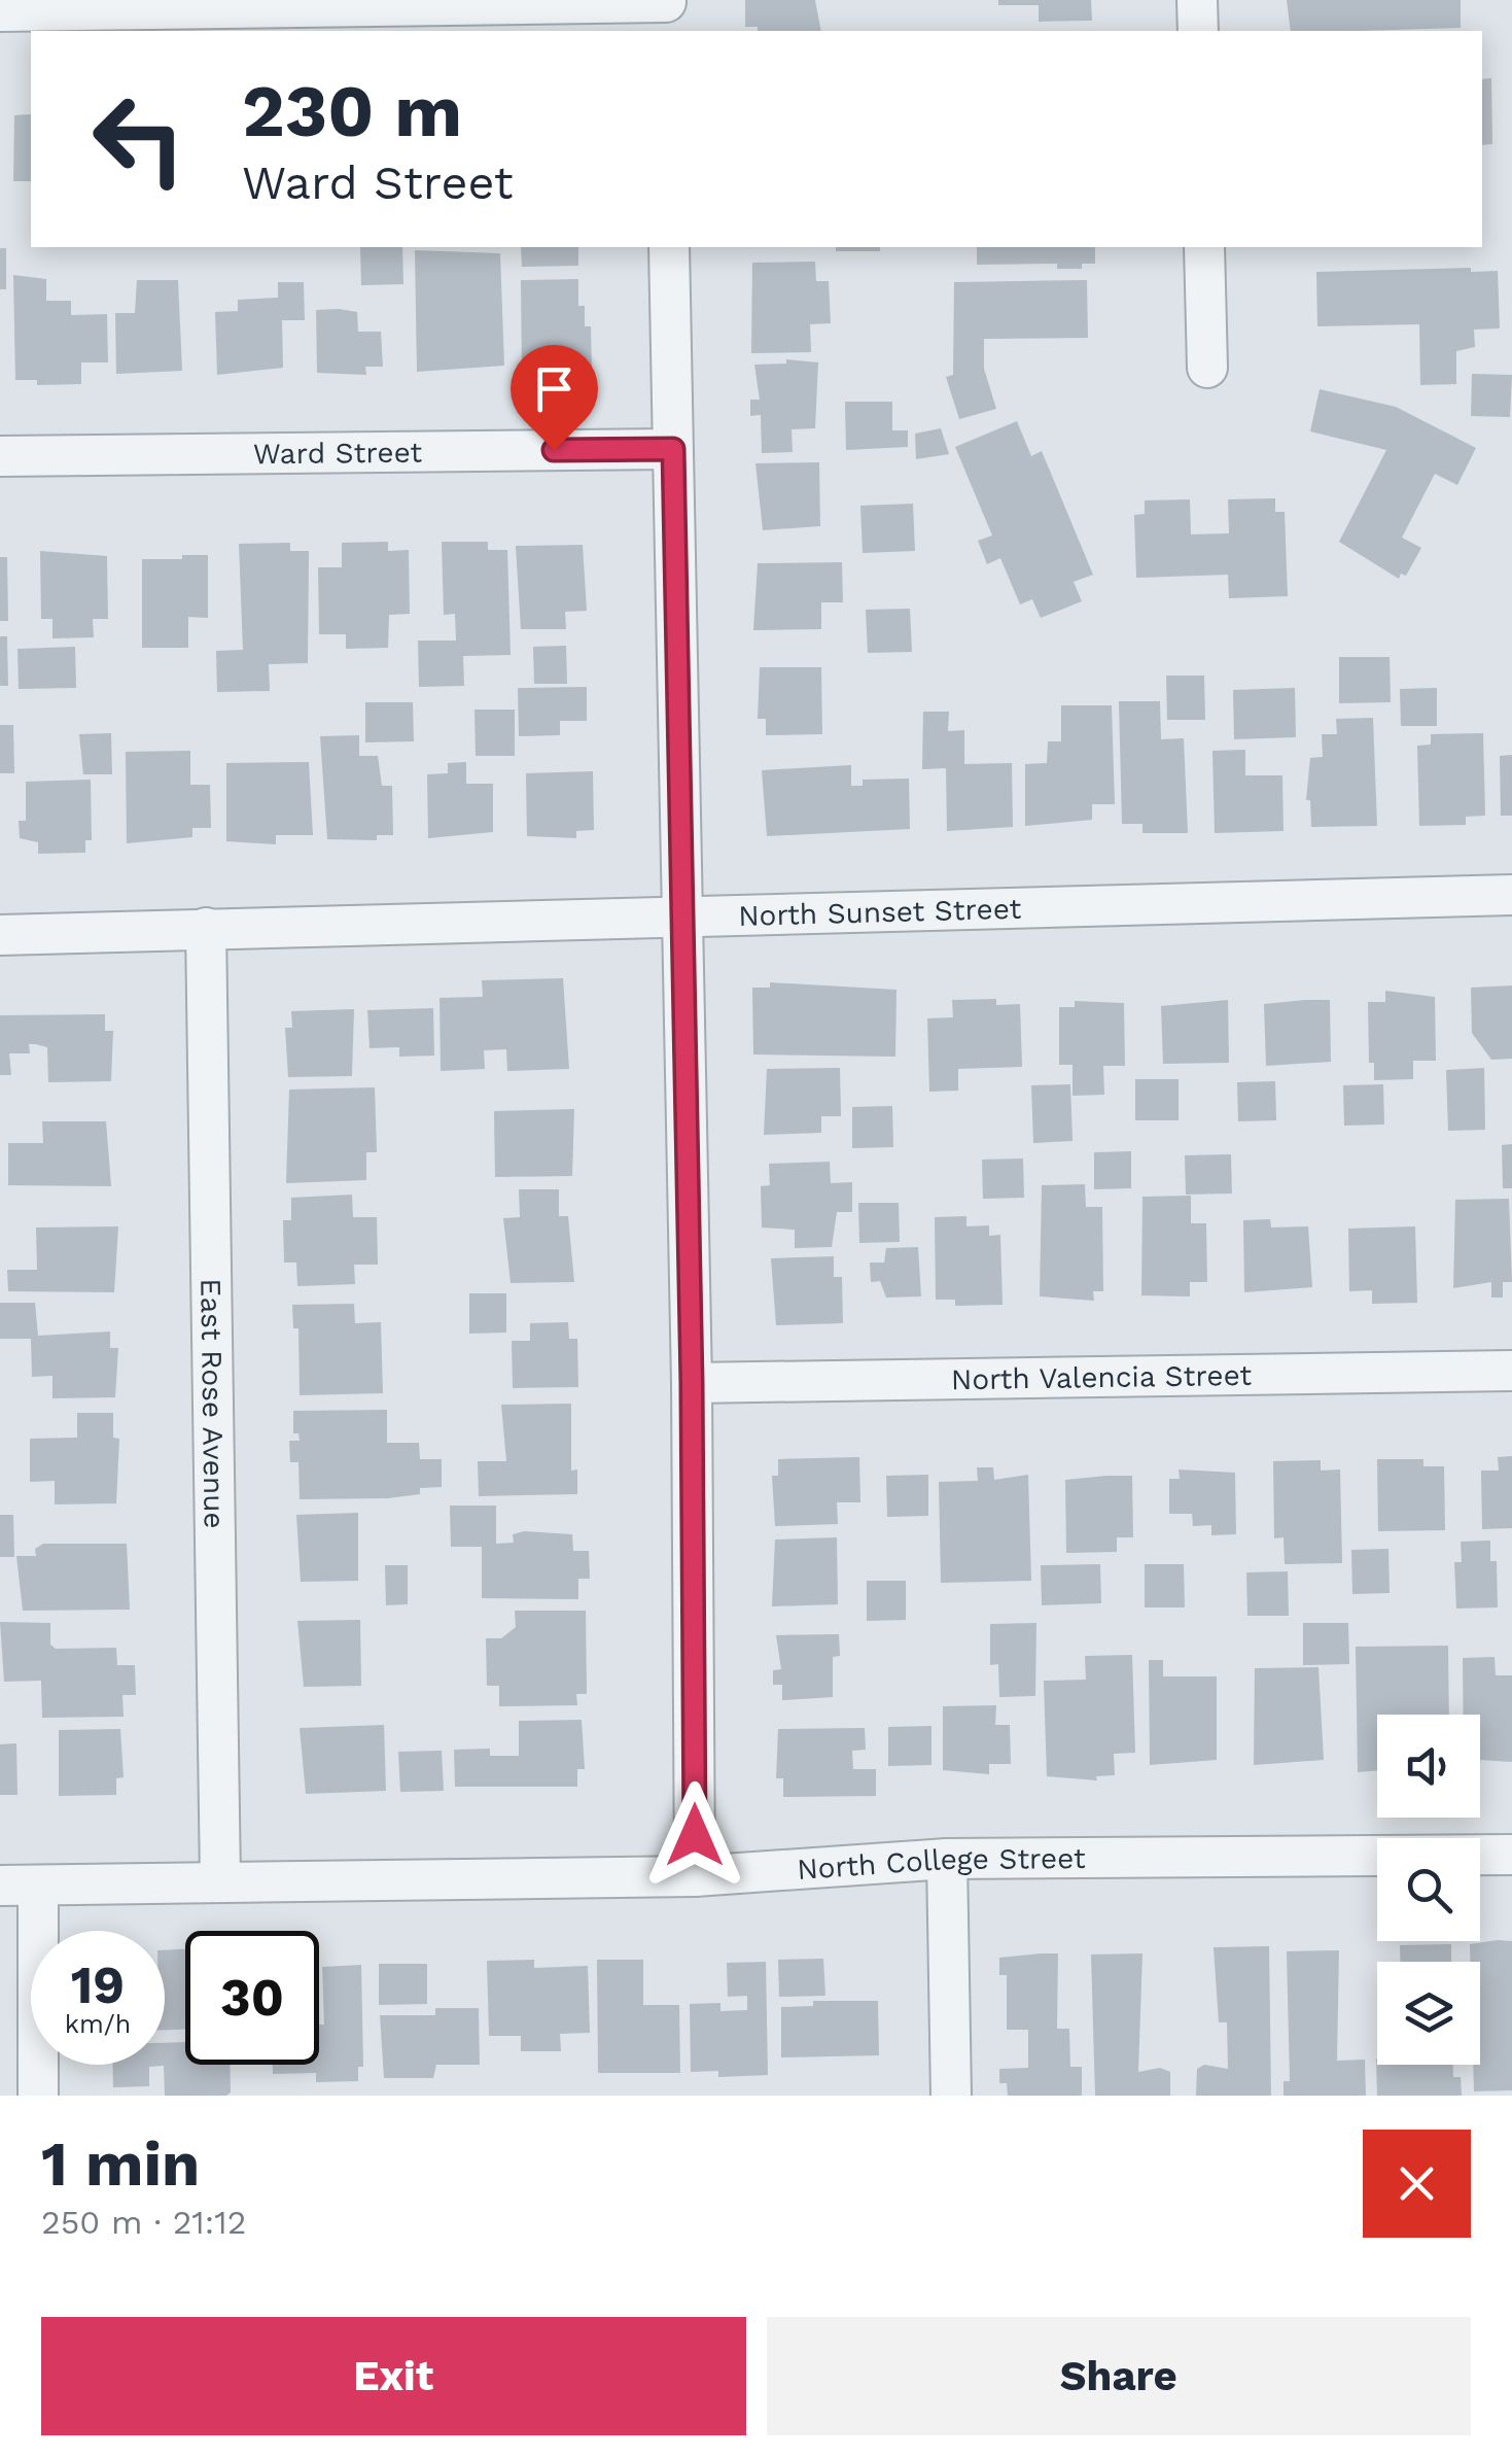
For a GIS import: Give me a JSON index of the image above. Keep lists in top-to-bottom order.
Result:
{
  "streets": {
    "street": [
      "Ward Street",
      "North Sunset Street",
      "North Valencia Street",
      "East Rose Avenue",
      "North College Street"
    ]
  },
  "crossings": [
    ["North Sunset Street", "East Rose Avenue"],
    ["East Rose Avenue", "North College Street"]
  ],
  "page": {
    "turn": ["230 m", "Ward Street"],
    "speed": "19 km/h",
    "limit": "30",
    "heading": ["1 min", "250 m · 21:12"],
    "buttons": ["Exit", "Share"]
  }
}
